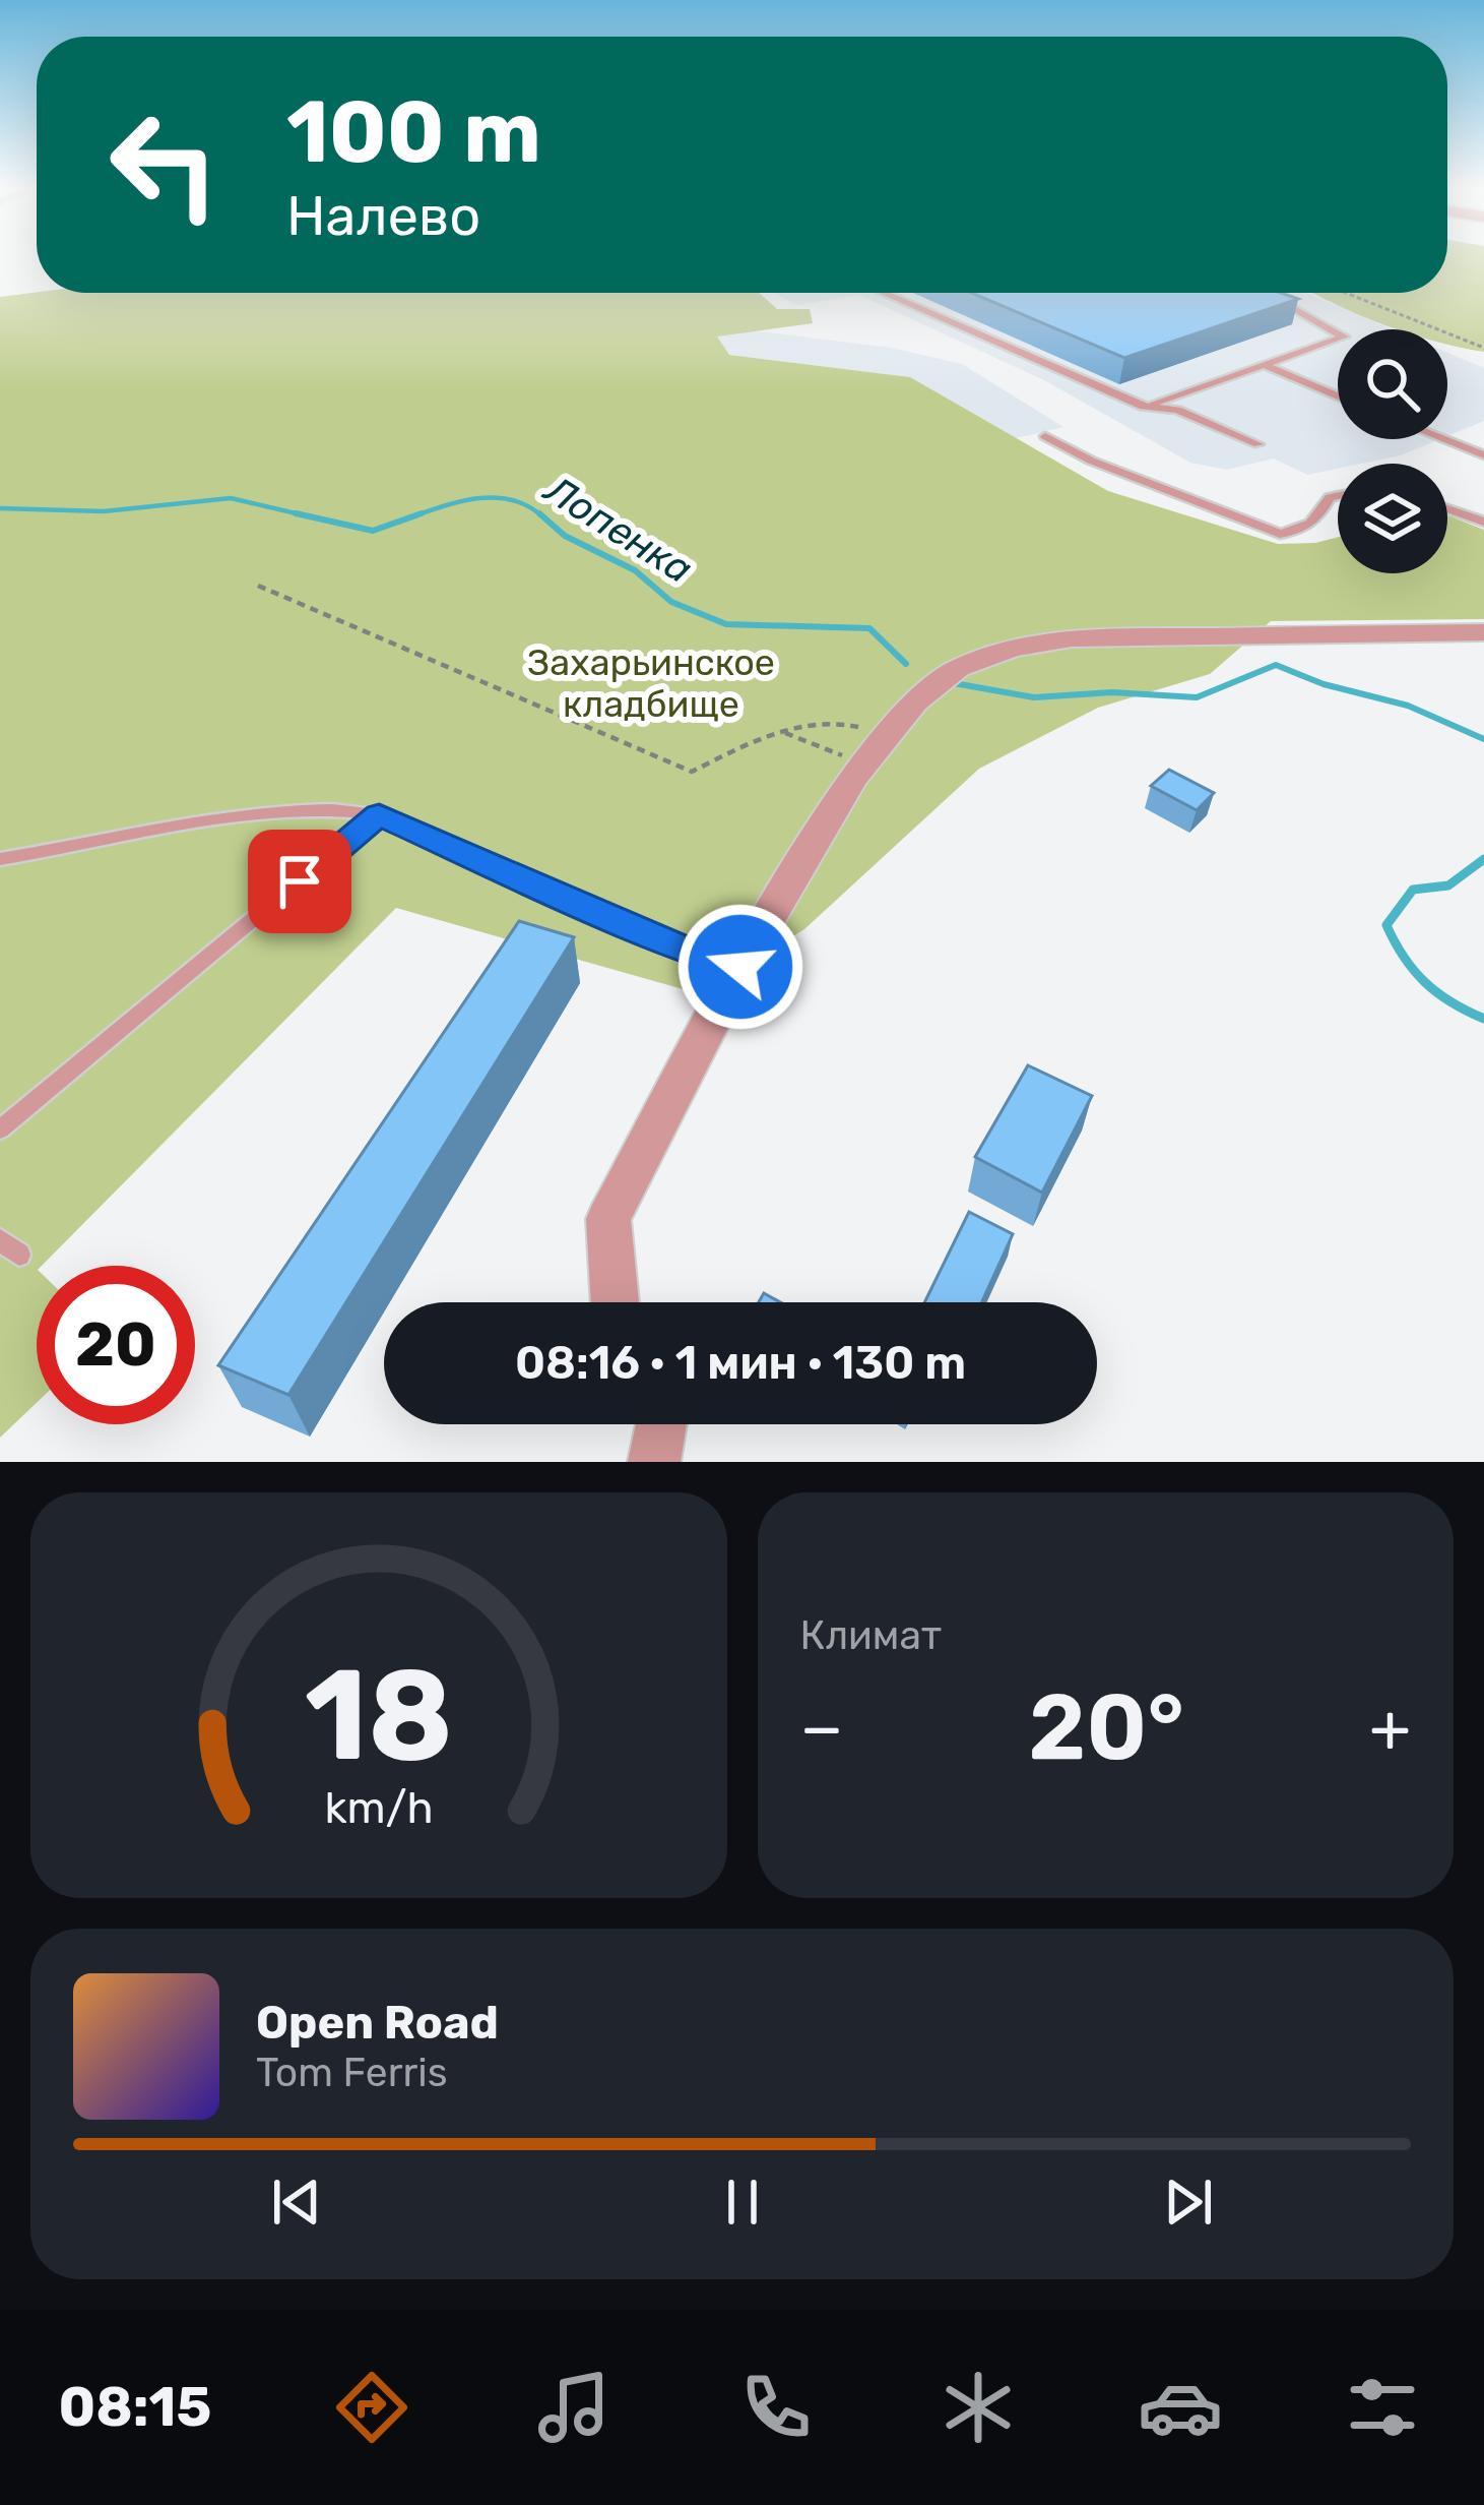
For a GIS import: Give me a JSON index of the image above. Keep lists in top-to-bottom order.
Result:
{
  "water": ["Лопенка"],
  "parks": ["Захарьинское кладбище"],
  "page": {
    "turn": ["100 m", "Налево"],
    "limit": "20",
    "trip": "08:16 · 1 мин · 130 m",
    "tile": "Климат",
    "heat": ["−", "20°", "+"],
    "song": ["Open Road", "Tom Ferris"],
    "tabs": "08:15",
    "gauge": ["18", "km/h"]
  }
}
